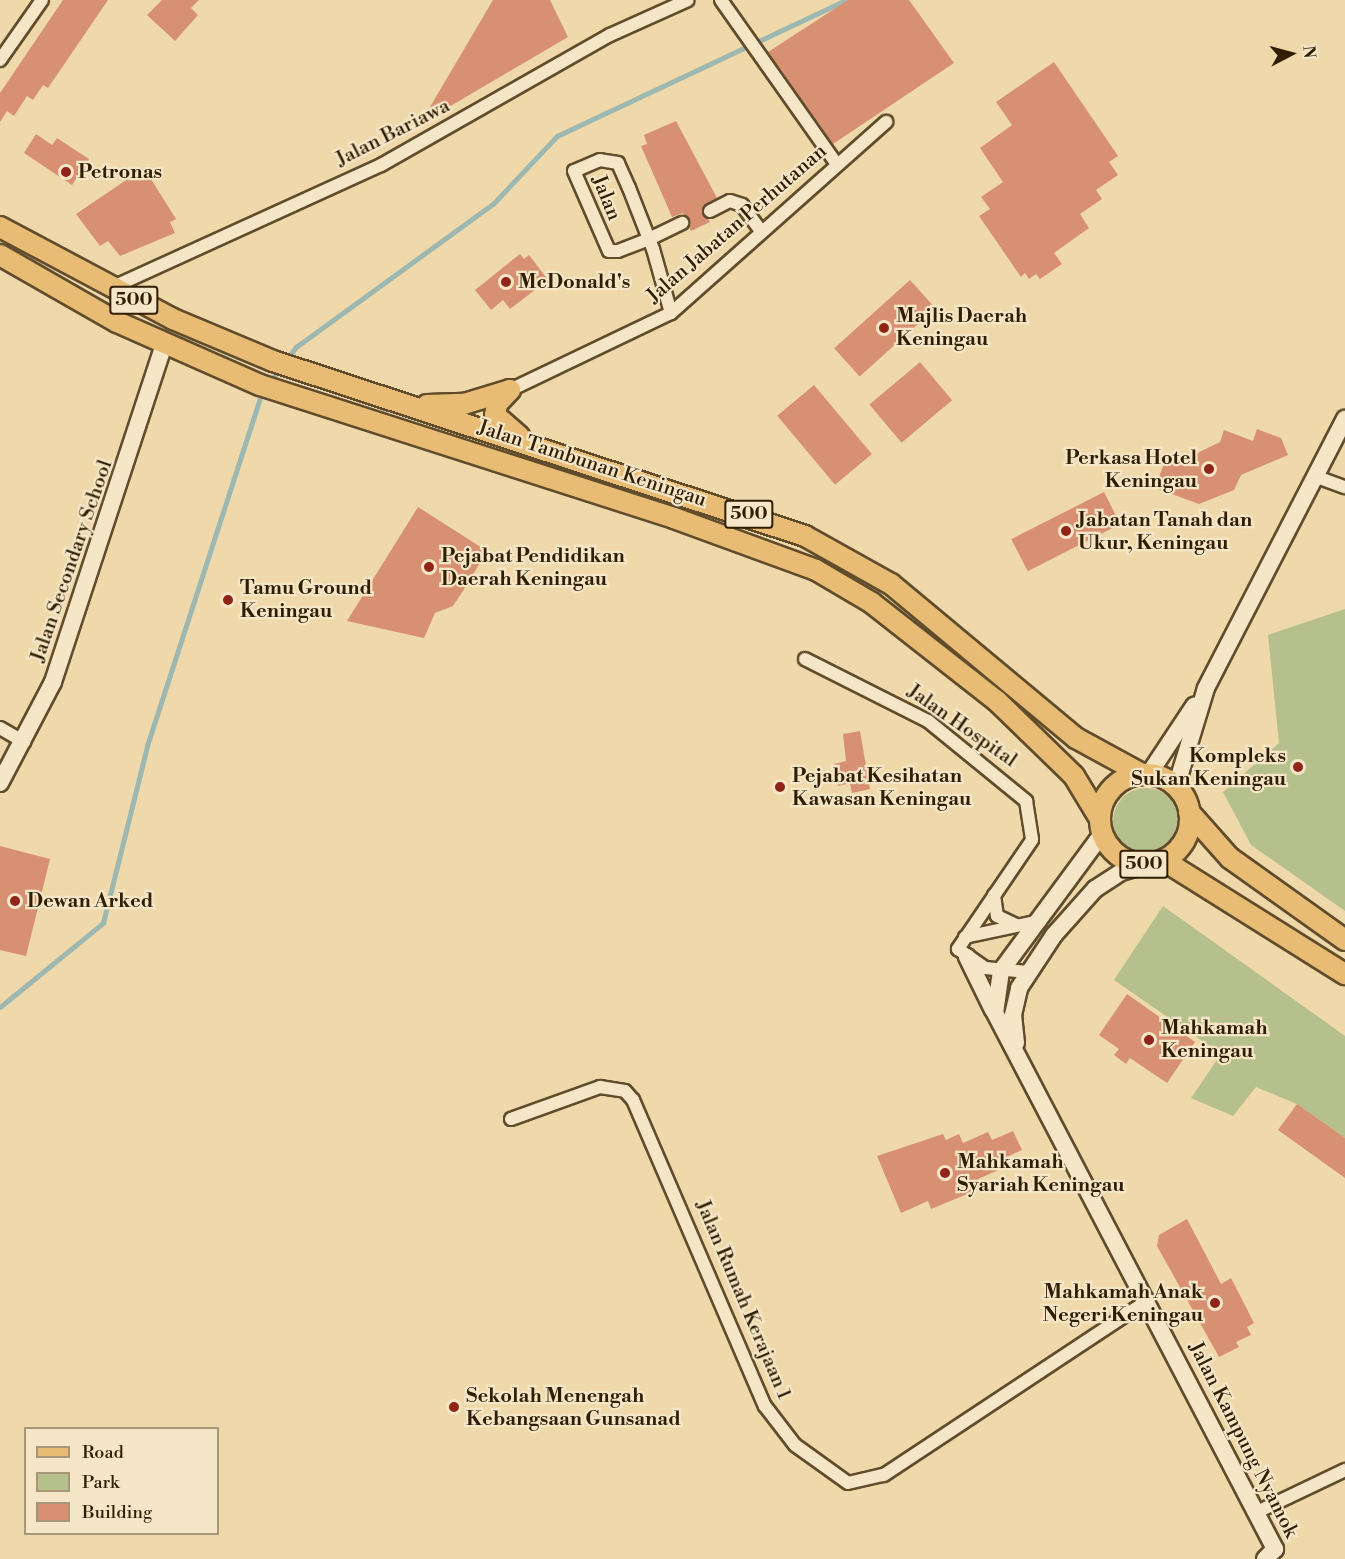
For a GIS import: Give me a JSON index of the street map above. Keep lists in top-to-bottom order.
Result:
{
  "streets": {
    "main road": ["500", "Jalan Tambunan Keningau"],
    "street": [
      "Jalan Bariawa",
      "Jalan",
      "Jalan Jabatan Perhutanan",
      "Jalan Secondary School",
      "Jalan Hospital",
      "Jalan Rumah Kerajaan 1",
      "Jalan Kampung Nyamok"
    ]
  },
  "crossings": [
    ["Jalan Bariawa", "Jalan Tambunan Keningau"],
    ["Jalan", "Jalan Jabatan Perhutanan"],
    ["500", "Jalan Tambunan Keningau"],
    ["500", "Jalan Kampung Nyamok"],
    ["Jalan Tambunan Keningau", "Jalan Secondary School"],
    ["Jalan Tambunan Keningau", "Jalan Kampung Nyamok"],
    ["Jalan Hospital", "Jalan Kampung Nyamok"],
    ["Jalan Rumah Kerajaan 1", "Jalan Kampung Nyamok"]
  ],
  "places": [
    "Petronas",
    "McDonald's",
    "Majlis Daerah Keningau",
    "Perkasa Hotel Keningau",
    "Jabatan Tanah dan Ukur, Keningau",
    "Pejabat Pendidikan Daerah Keningau",
    "Tamu Ground Keningau",
    "Kompleks Sukan Keningau",
    "Pejabat Kesihatan Kawasan Keningau",
    "Dewan Arked",
    "Mahkamah Keningau",
    "Mahkamah Syariah Keningau",
    "Mahkamah Anak Negeri Keningau",
    "Sekolah Menengah Kebangsaan Gunsanad"
  ],
  "legend": ["Road", "Park", "Building"],
  "north": "right"
}
